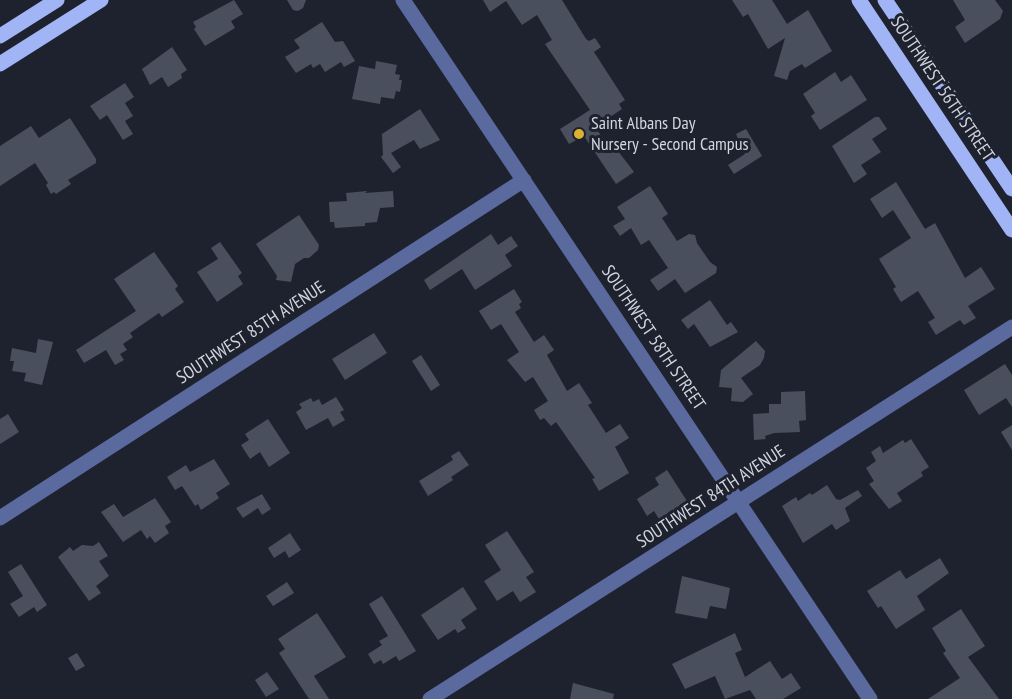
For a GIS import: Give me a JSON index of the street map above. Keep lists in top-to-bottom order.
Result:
{
  "streets": {
    "main road": ["SOUTHWEST 56TH STREET"],
    "street": ["SOUTHWEST 85TH AVENUE", "SOUTHWEST 58TH STREET", "SOUTHWEST 84TH AVENUE"]
  },
  "crossings": [
    ["SOUTHWEST 85TH AVENUE", "SOUTHWEST 58TH STREET"],
    ["SOUTHWEST 58TH STREET", "SOUTHWEST 84TH AVENUE"]
  ],
  "places": ["Saint Albans Day Nursery - Second Campus"]
}
